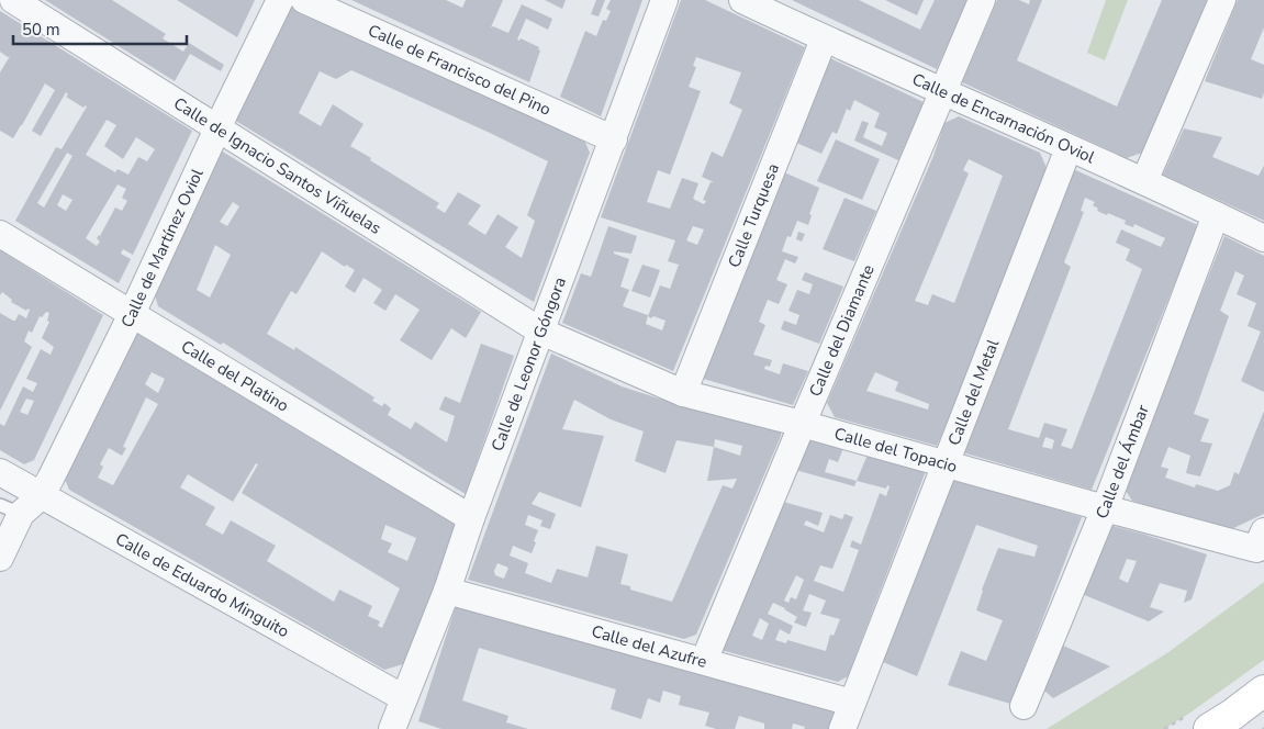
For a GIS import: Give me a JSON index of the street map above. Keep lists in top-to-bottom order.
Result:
{
  "streets": {
    "street": [
      "Calle de Francisco del Pino",
      "Calle de Encarnación Oviol",
      "Calle de Ignacio Santos Viñuelas",
      "Calle Turquesa",
      "Calle de Martínez Oviol",
      "Calle del Diamante",
      "Calle de Leonor Góngora",
      "Calle del Platino",
      "Calle del Metal",
      "Calle del Topacio",
      "Calle del Ámbar",
      "Calle de Eduardo Minguito",
      "Calle del Azufre"
    ]
  },
  "crossings": [
    ["Calle de Francisco del Pino", "Calle de Leonor Góngora"],
    ["Calle de Encarnación Oviol", "Calle Turquesa"],
    ["Calle de Encarnación Oviol", "Calle del Diamante"],
    ["Calle de Encarnación Oviol", "Calle del Metal"],
    ["Calle de Encarnación Oviol", "Calle del Ámbar"],
    ["Calle de Ignacio Santos Viñuelas", "Calle de Martínez Oviol"],
    ["Calle de Ignacio Santos Viñuelas", "Calle de Leonor Góngora"],
    ["Calle de Ignacio Santos Viñuelas", "Calle del Topacio"],
    ["Calle Turquesa", "Calle del Topacio"],
    ["Calle de Martínez Oviol", "Calle del Platino"],
    ["Calle de Martínez Oviol", "Calle de Eduardo Minguito"],
    ["Calle del Diamante", "Calle del Topacio"],
    ["Calle del Diamante", "Calle del Azufre"],
    ["Calle de Leonor Góngora", "Calle del Platino"],
    ["Calle de Leonor Góngora", "Calle del Topacio"],
    ["Calle de Leonor Góngora", "Calle de Eduardo Minguito"],
    ["Calle de Leonor Góngora", "Calle del Azufre"],
    ["Calle del Metal", "Calle del Topacio"],
    ["Calle del Metal", "Calle del Azufre"],
    ["Calle del Topacio", "Calle del Ámbar"]
  ],
  "scale_bar": "50 m"
}
